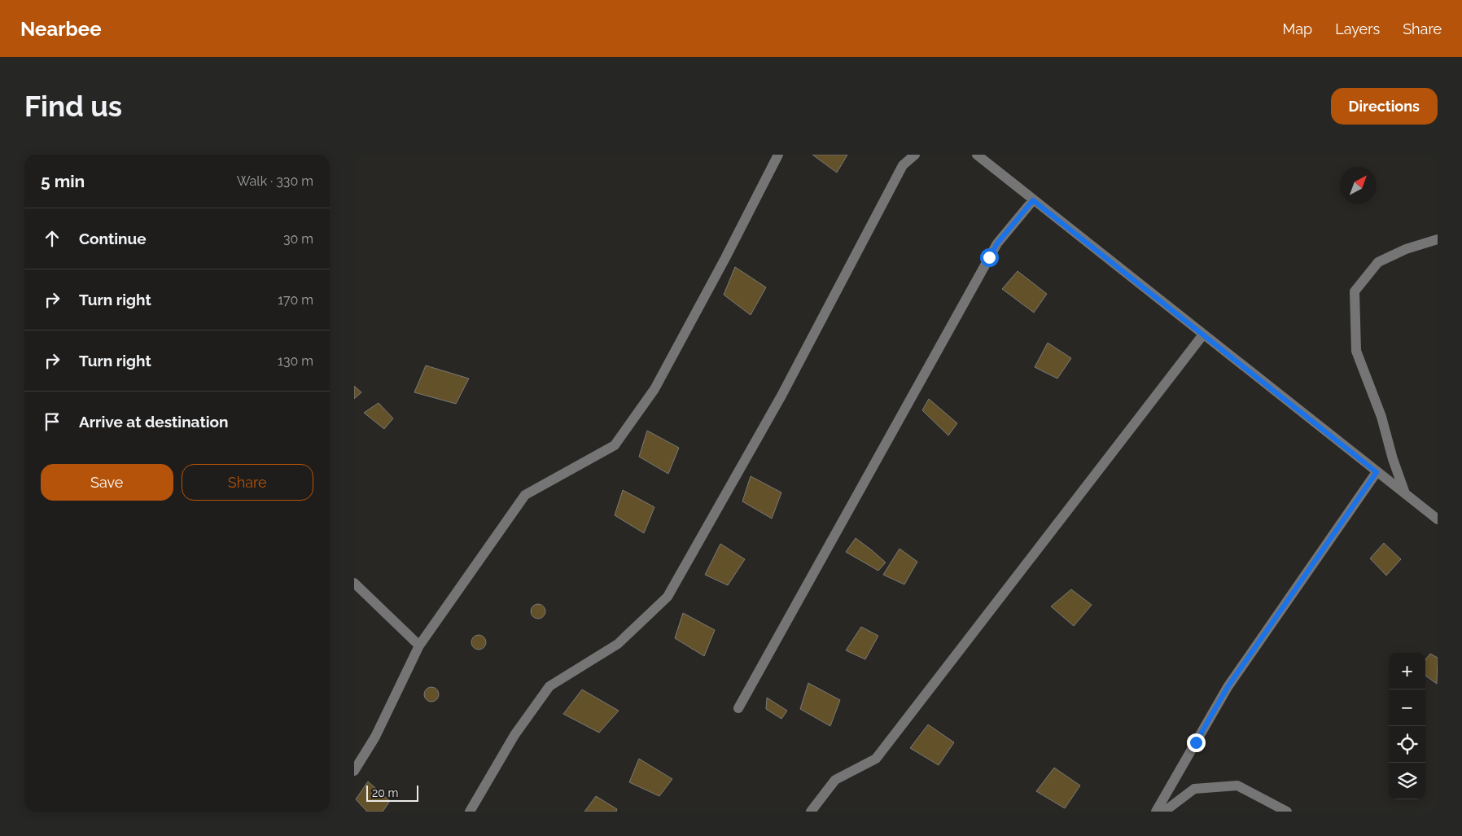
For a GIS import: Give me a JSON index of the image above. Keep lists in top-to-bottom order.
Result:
{
  "scale_bar": "20 m",
  "north": "top right",
  "page": {
    "header": "Nearbee",
    "nav": ["Map", "Layers", "Share"],
    "buttons": [
      "Directions",
      ["Save", "Share"]
    ],
    "title": "Find us",
    "heading": ["5 min", "Walk · 330 m"],
    "list": [
      ["Continue", "30 m"],
      ["Turn right", "170 m"],
      ["Turn right", "130 m"],
      "Arrive at destination"
    ],
    "map_buttons": ["+", "−"],
    "scale": "20 m"
  }
}
